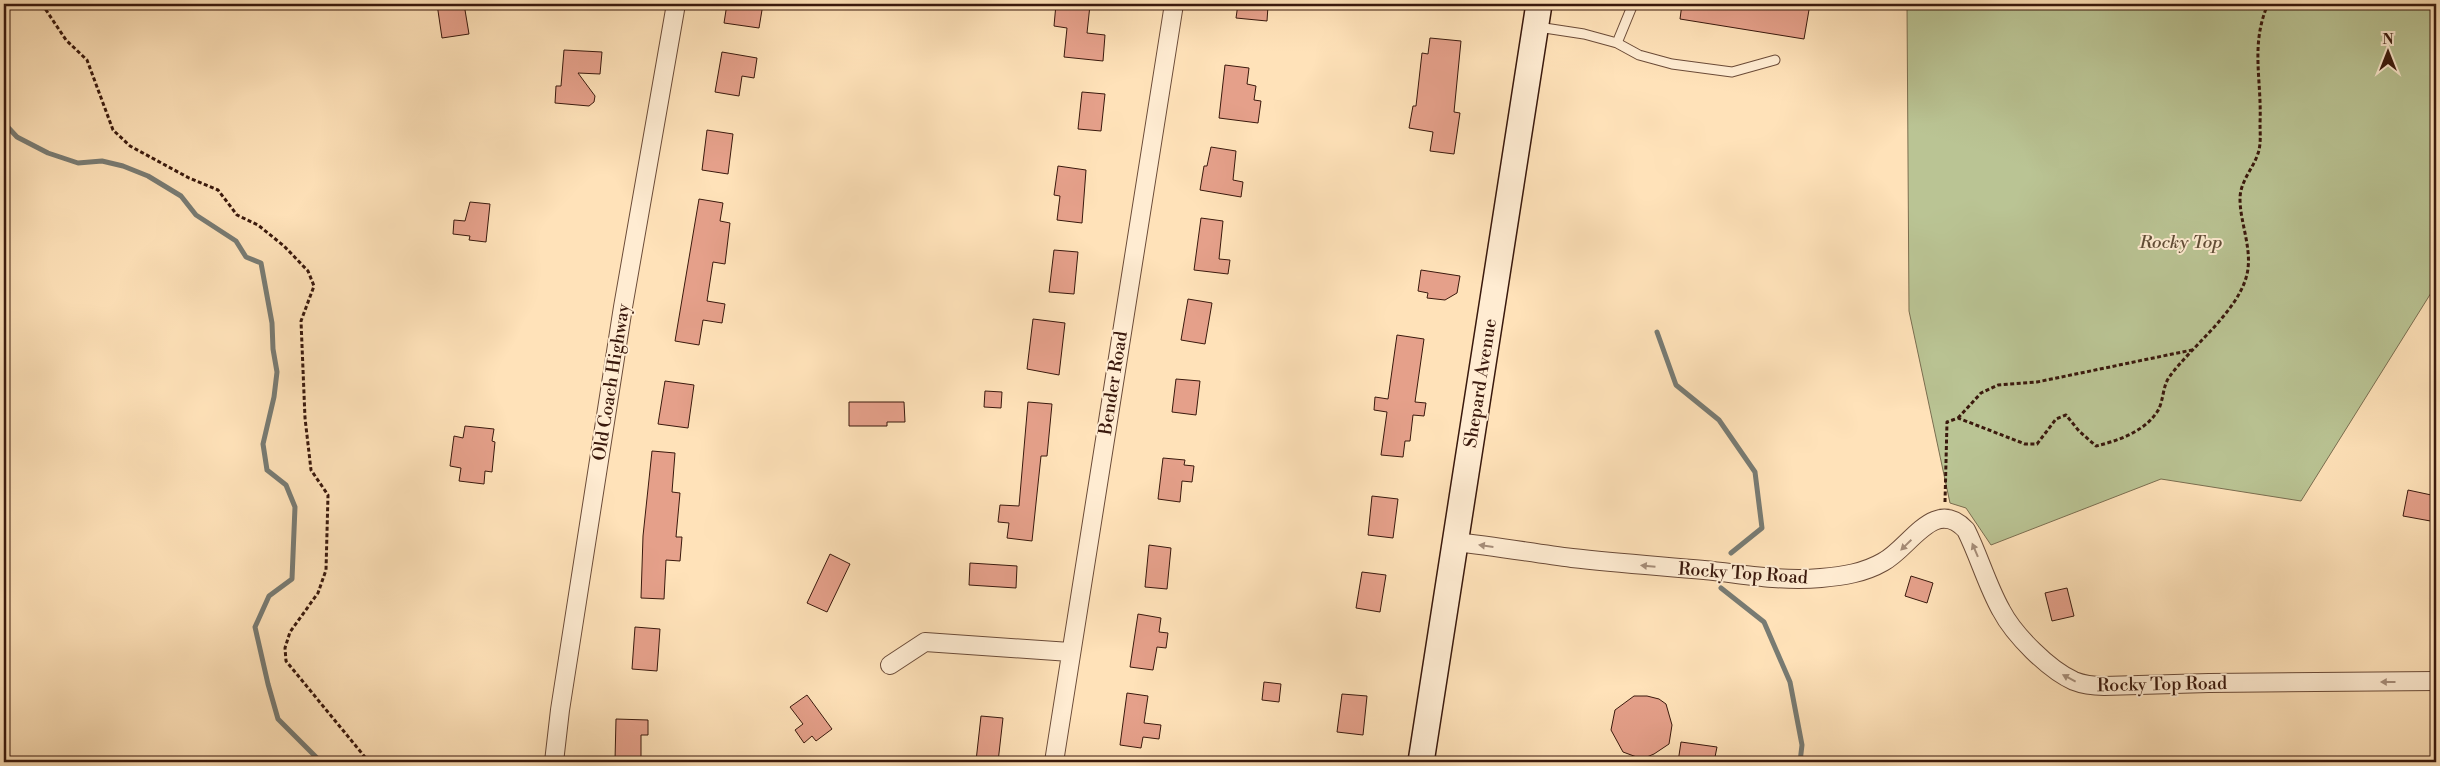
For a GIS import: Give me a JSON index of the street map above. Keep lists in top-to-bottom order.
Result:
{
  "streets": {
    "main road": ["Shepard Avenue"],
    "street": ["Old Coach Highway", "Bender Road", "Rocky Top Road"]
  },
  "crossings": [
    ["Shepard Avenue", "Rocky Top Road"]
  ],
  "one_way": ["Rocky Top Road"],
  "parks": ["Rocky Top"],
  "north": "top"
}
